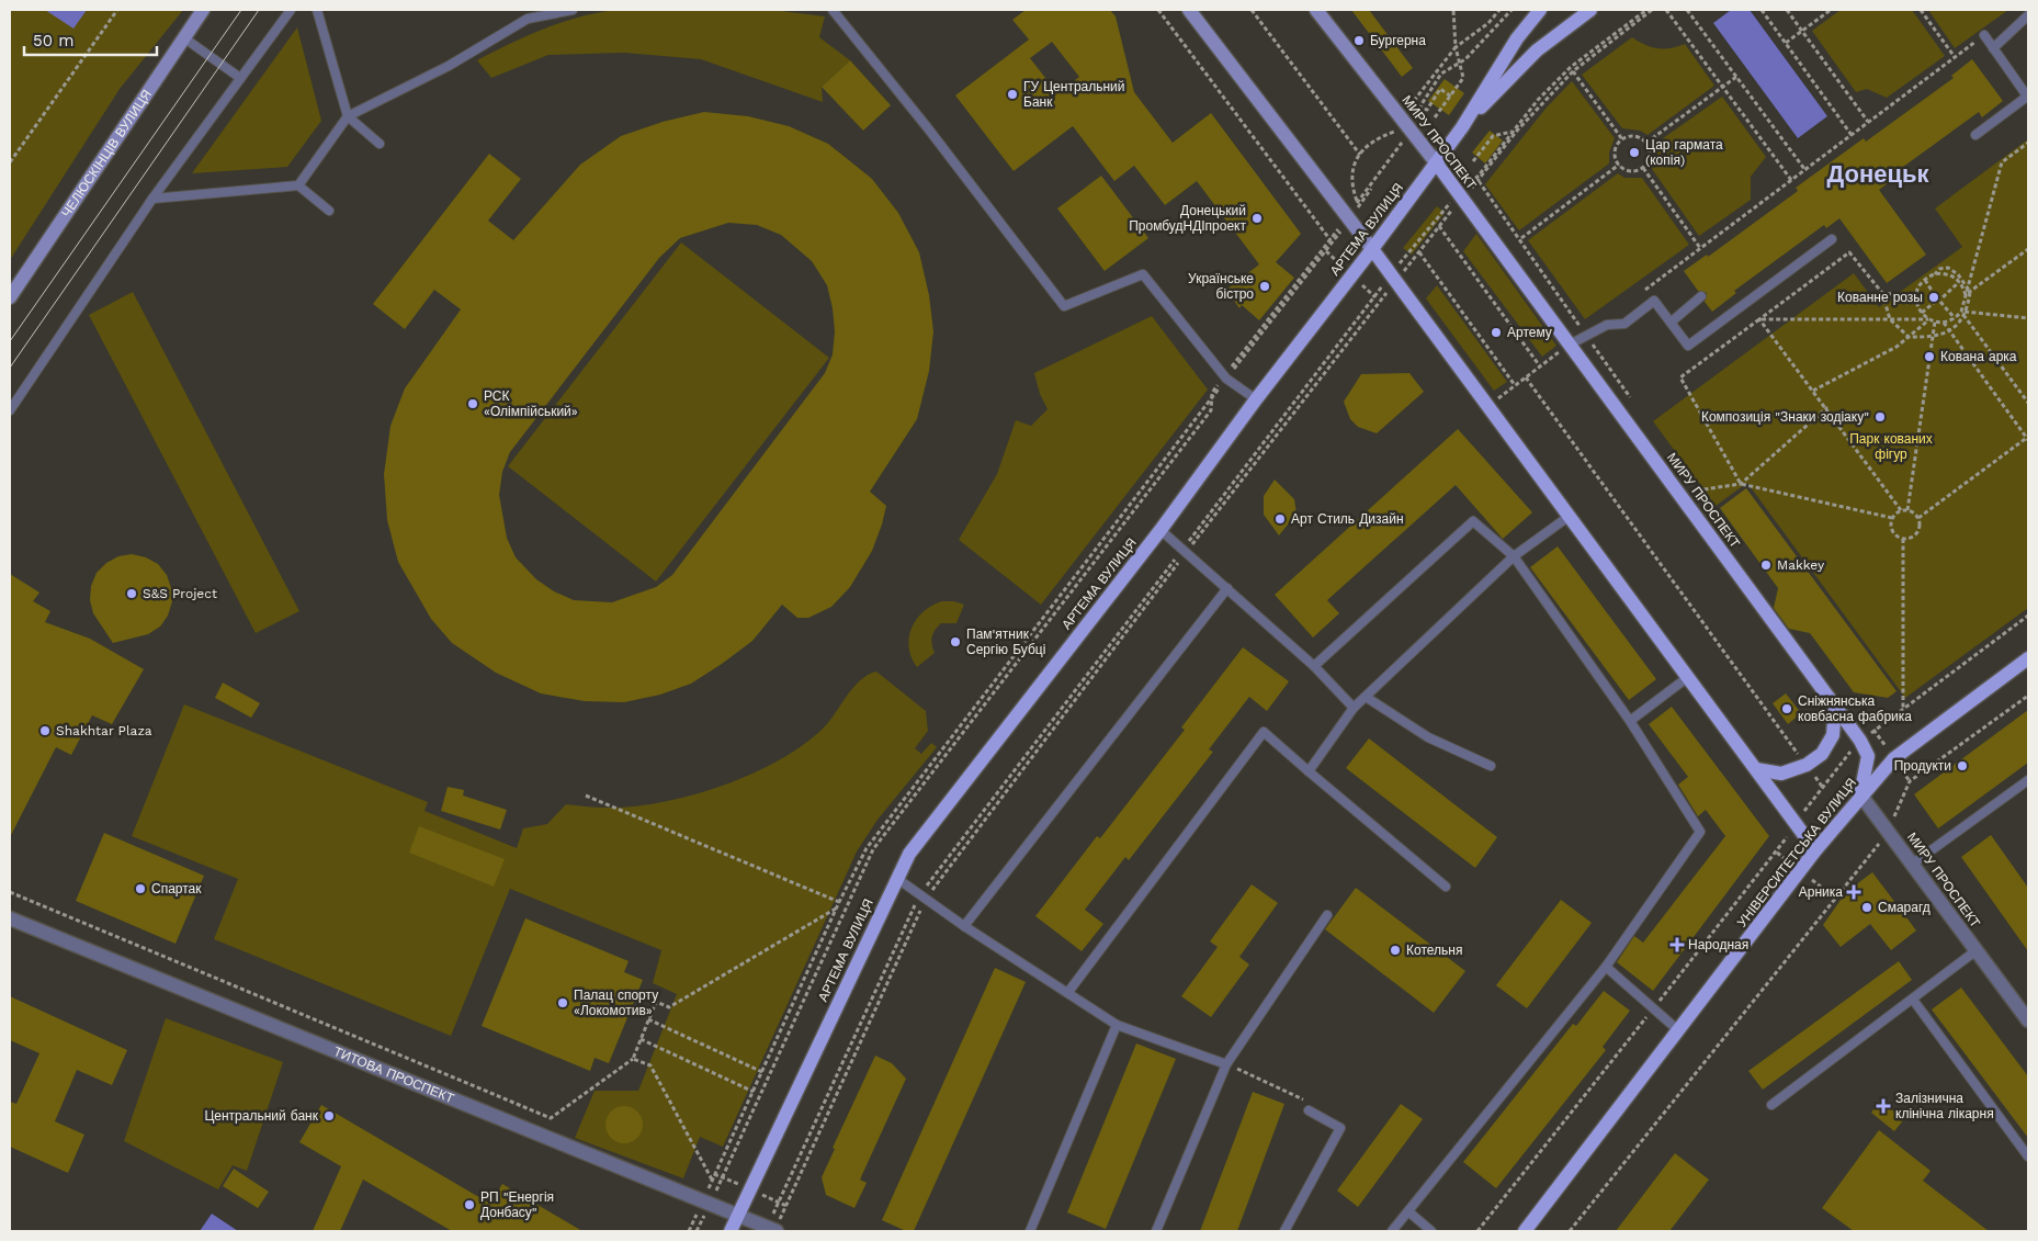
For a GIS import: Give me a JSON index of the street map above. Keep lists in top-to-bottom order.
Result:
{
  "streets": {
    "main road": [
      "МИРУ ПРОСПЕКТ",
      "ЧЕЛЮСКІНЦІВ ВУЛИЦЯ",
      "АРТЕМА ВУЛИЦЯ",
      "УНІВЕРСИТЕТСЬКА ВУЛИЦЯ"
    ],
    "street": ["ТИТОВА ПРОСПЕКТ"]
  },
  "crossings": [
    ["МИРУ ПРОСПЕКТ", "АРТЕМА ВУЛИЦЯ"],
    ["МИРУ ПРОСПЕКТ", "УНІВЕРСИТЕТСЬКА ВУЛИЦЯ"],
    ["АРТЕМА ВУЛИЦЯ", "ТИТОВА ПРОСПЕКТ"]
  ],
  "districts": ["Донецьк"],
  "parks": ["Парк кованих фігур"],
  "places": {
    "other": [
      "Бургерна",
      "ГУ Центральний Банк",
      "Цар гармата (копія)",
      "Донецький ПромбудНДІпроект",
      "Українське бістро",
      "Кованне розы",
      "Артему",
      "Кована арка",
      "РСК «Олімпійський»",
      "Композиція \"Знаки зодіаку\"",
      "Арт Стиль Дизайн",
      "Makkey",
      "S&S Project",
      "Пам'ятник Сергію Бубці",
      "Сніжнянська ковбасна фабрика",
      "Shakhtar Plaza",
      "Продукти",
      "Спартак",
      "Смарагд",
      "Котельня",
      "Палац спорту «Локомотив»",
      "Центральний банк",
      "РП \"Енергія Донбасу\""
    ],
    "health": ["Арника", "Народная", "Залізнична клінічна лікарня"]
  },
  "scale_bar": "50 m"
}
